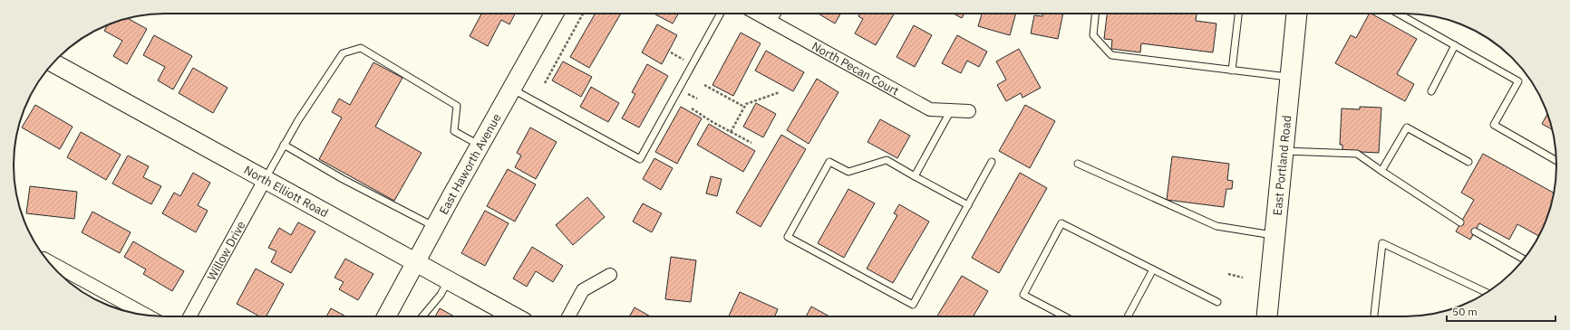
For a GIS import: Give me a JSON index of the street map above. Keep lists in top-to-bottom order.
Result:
{
  "streets": {
    "main road": ["East Portland Road"],
    "street": [
      "North Pecan Court",
      "East Haworth Avenue",
      "North Elliott Road",
      "Willow Drive"
    ]
  },
  "crossings": [
    ["East Haworth Avenue", "North Elliott Road"],
    ["North Elliott Road", "Willow Drive"]
  ],
  "scale_bar": "50 m"
}
